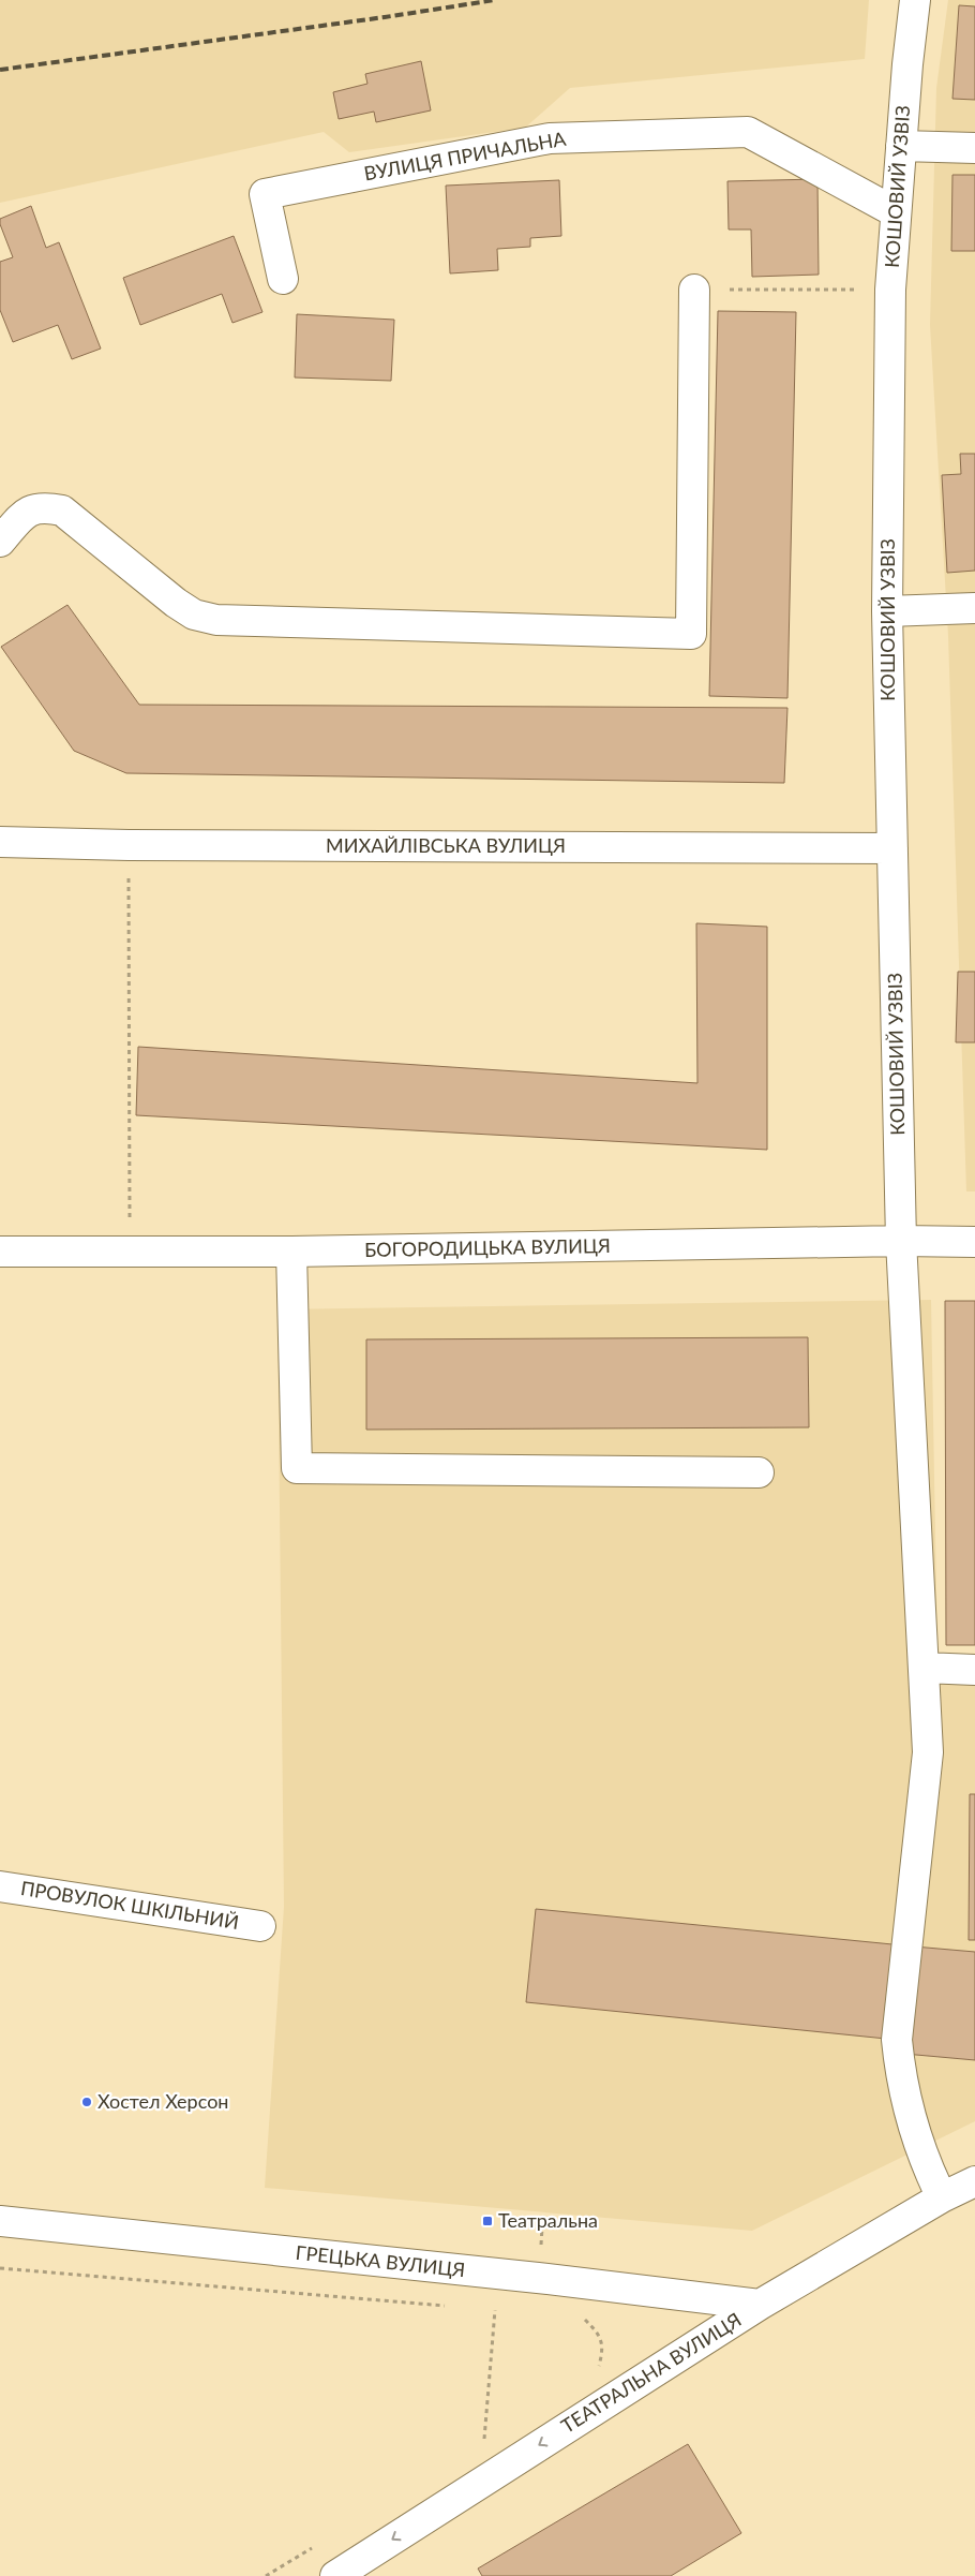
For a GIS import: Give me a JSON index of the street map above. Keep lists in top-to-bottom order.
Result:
{
  "streets": {
    "street": [
      "ВУЛИЦЯ ПРИЧАЛЬНА",
      "КОШОВИЙ УЗВІЗ",
      "МИХАЙЛІВСЬКА ВУЛИЦЯ",
      "БОГОРОДИЦЬКА ВУЛИЦЯ",
      "ПРОВУЛОК ШКІЛЬНИЙ",
      "ГРЕЦЬКА ВУЛИЦЯ",
      "ТЕАТРАЛЬНА ВУЛИЦЯ"
    ]
  },
  "crossings": [
    ["ВУЛИЦЯ ПРИЧАЛЬНА", "КОШОВИЙ УЗВІЗ"],
    ["КОШОВИЙ УЗВІЗ", "МИХАЙЛІВСЬКА ВУЛИЦЯ"],
    ["КОШОВИЙ УЗВІЗ", "БОГОРОДИЦЬКА ВУЛИЦЯ"],
    ["КОШОВИЙ УЗВІЗ", "ТЕАТРАЛЬНА ВУЛИЦЯ"],
    ["ГРЕЦЬКА ВУЛИЦЯ", "ТЕАТРАЛЬНА ВУЛИЦЯ"]
  ],
  "one_way": ["ТЕАТРАЛЬНА ВУЛИЦЯ"],
  "places": {
    "other": ["Хостел Херсон"],
    "transit": ["Театральна"]
  }
}
